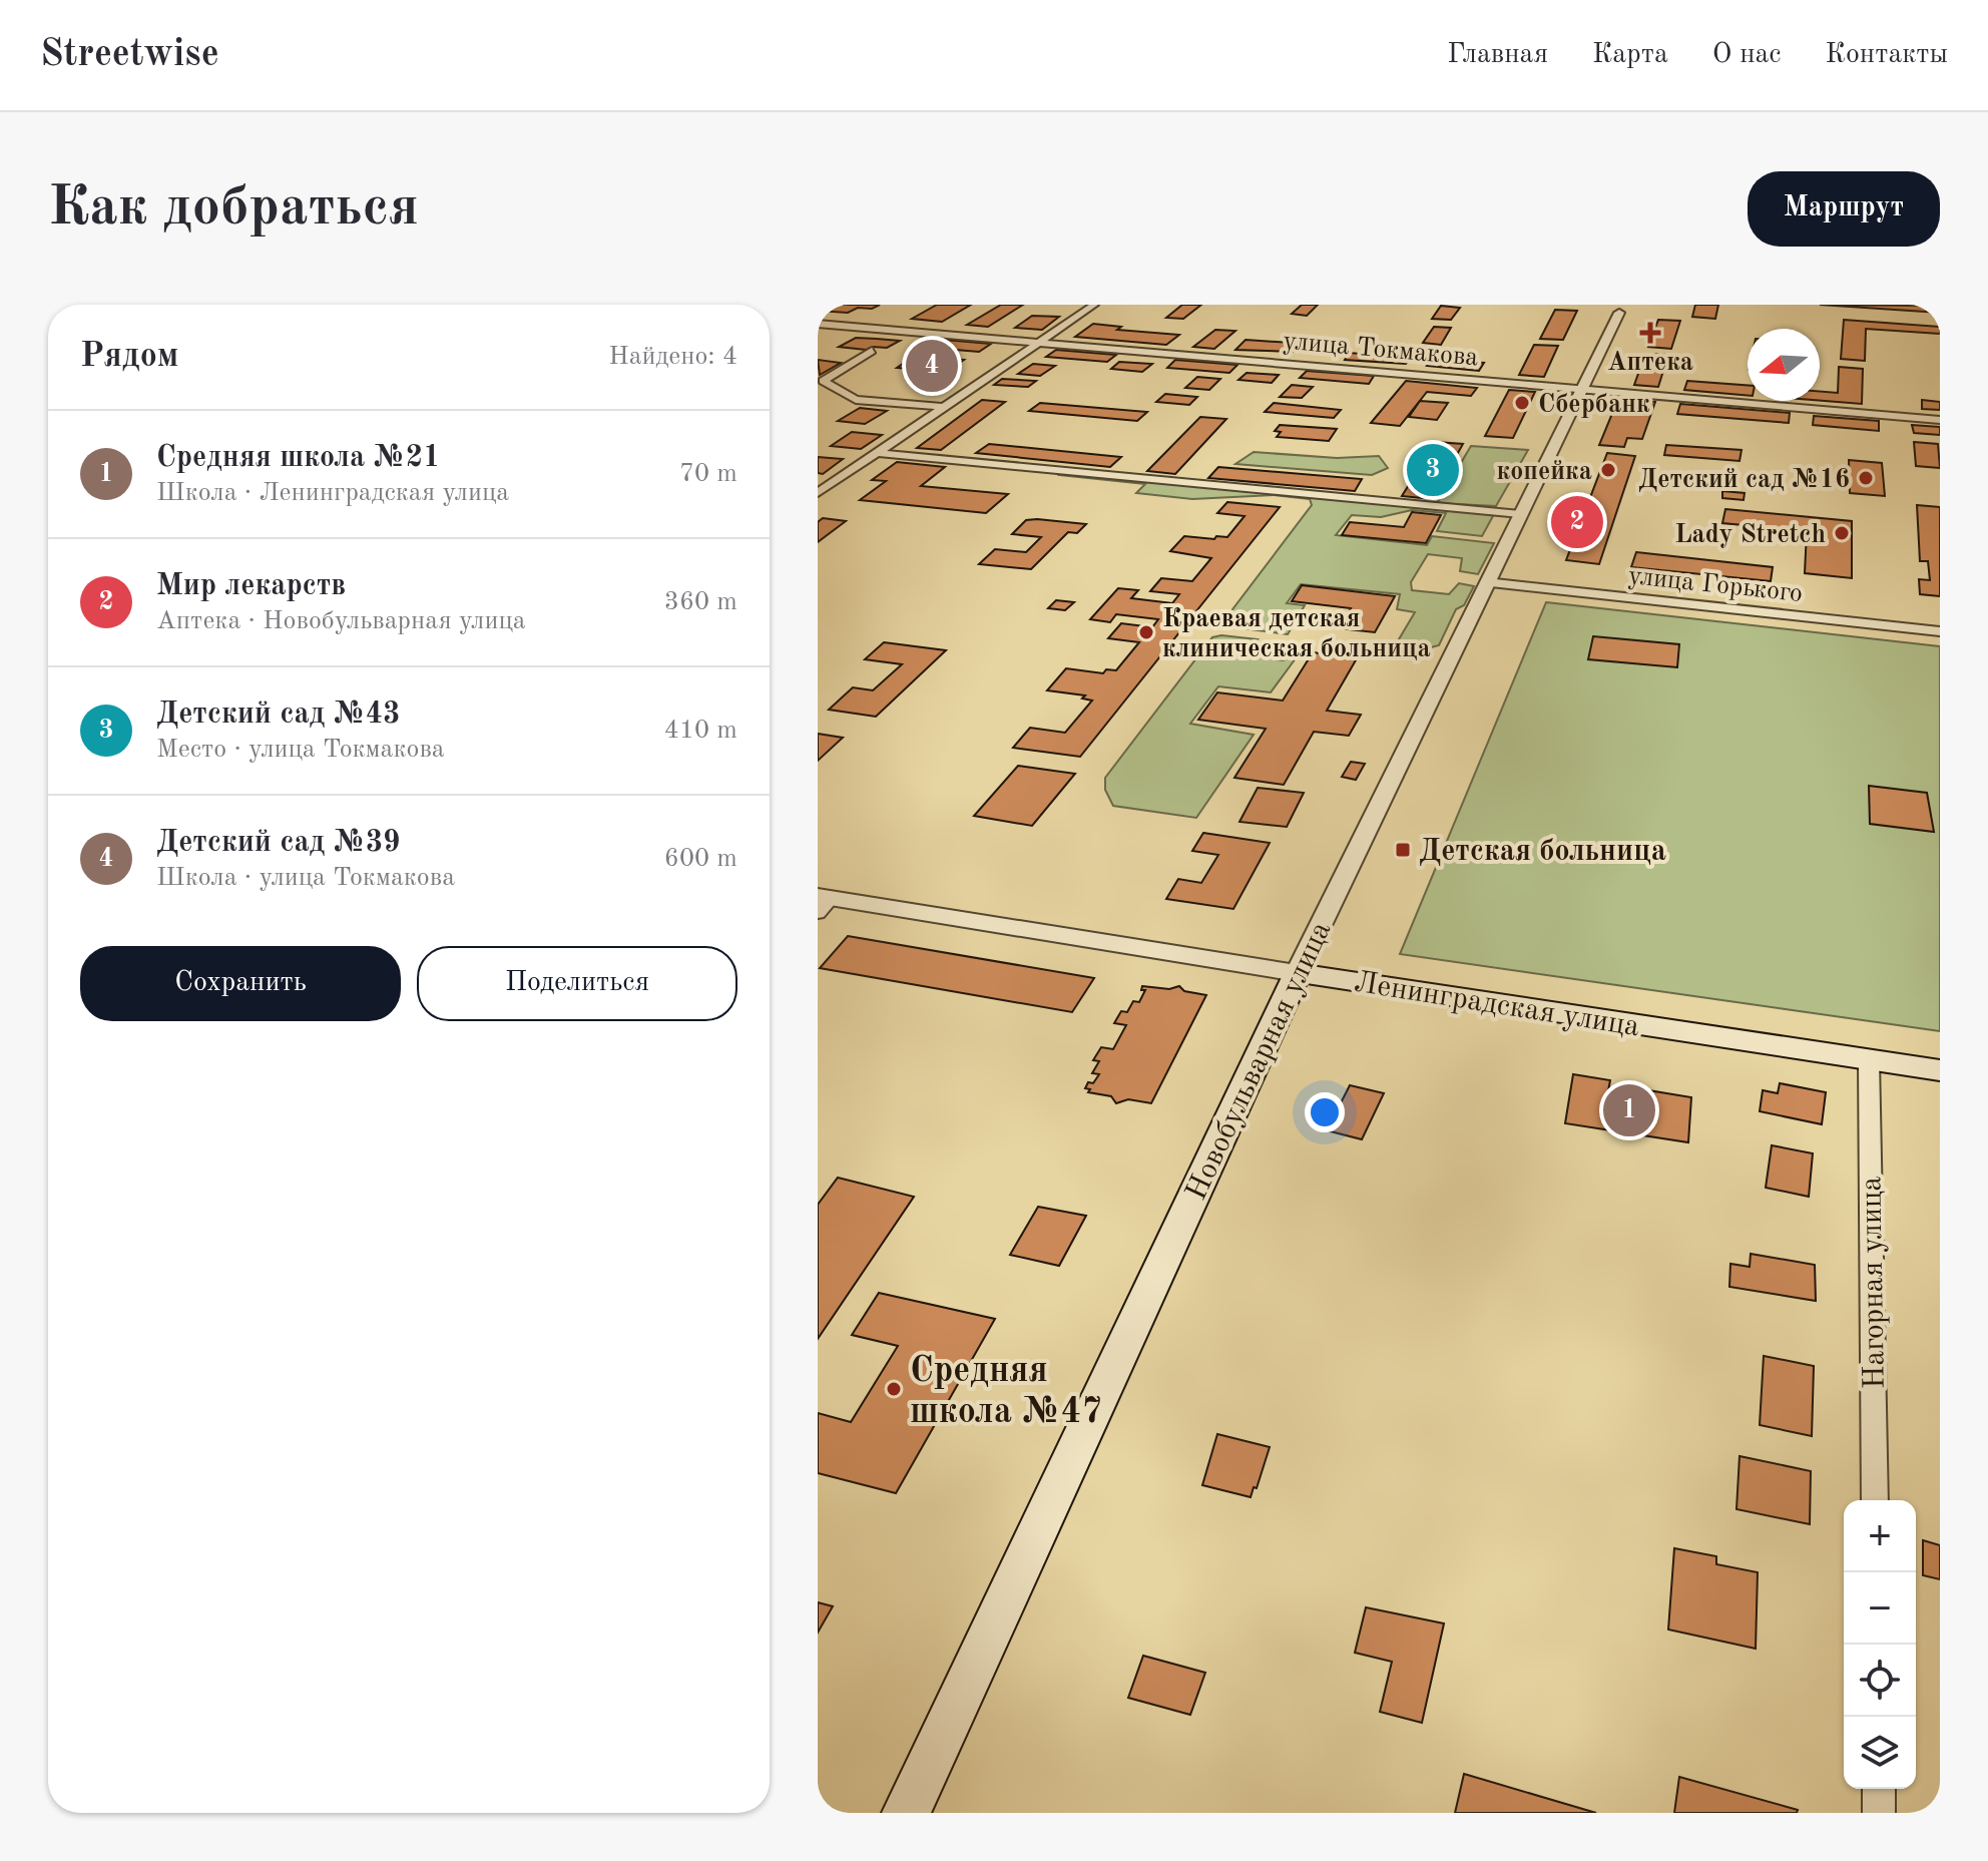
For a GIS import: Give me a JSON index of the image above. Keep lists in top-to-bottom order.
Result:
{
  "streets": {
    "main road": ["Ленинградская улица", "Новобульварная улица"],
    "street": ["улица Токмакова", "улица Горького", "Нагорная улица"]
  },
  "crossings": [
    ["улица Токмакова", "Новобульварная улица"],
    ["улица Горького", "Новобульварная улица"],
    ["Ленинградская улица", "Новобульварная улица"],
    ["Ленинградская улица", "Нагорная улица"]
  ],
  "places": {
    "health": ["Аптека"],
    "other": [
      "Сбербанк",
      "копейка",
      "Детский сад №16",
      "Lady Stretch",
      "Краевая детская клиническая больница",
      "Средняя школа №47"
    ],
    "transit": ["Детская больница"]
  },
  "north": "left",
  "page": {
    "header": "Streetwise",
    "nav": [
      "Главная",
      "Карта",
      "О нас",
      "Контакты"
    ],
    "buttons": [
      "Маршрут",
      ["Сохранить", "Поделиться"]
    ],
    "title": "Как добраться",
    "heading": ["Рядом", "Найдено: 4"],
    "pins": [
      "4",
      "3",
      "2",
      "1"
    ],
    "list": [
      {
        "mark": "1",
        "name": "Средняя школа №21",
        "note": "Школа · Ленинградская улица",
        "value": "70 m"
      },
      {
        "mark": "2",
        "name": "Мир лекарств",
        "note": "Аптека · Новобульварная улица",
        "value": "360 m"
      },
      {
        "mark": "3",
        "name": "Детский сад №43",
        "note": "Место · улица Токмакова",
        "value": "410 m"
      },
      {
        "mark": "4",
        "name": "Детский сад №39",
        "note": "Школа · улица Токмакова",
        "value": "600 m"
      }
    ],
    "map_buttons": ["+", "−"]
  }
}
